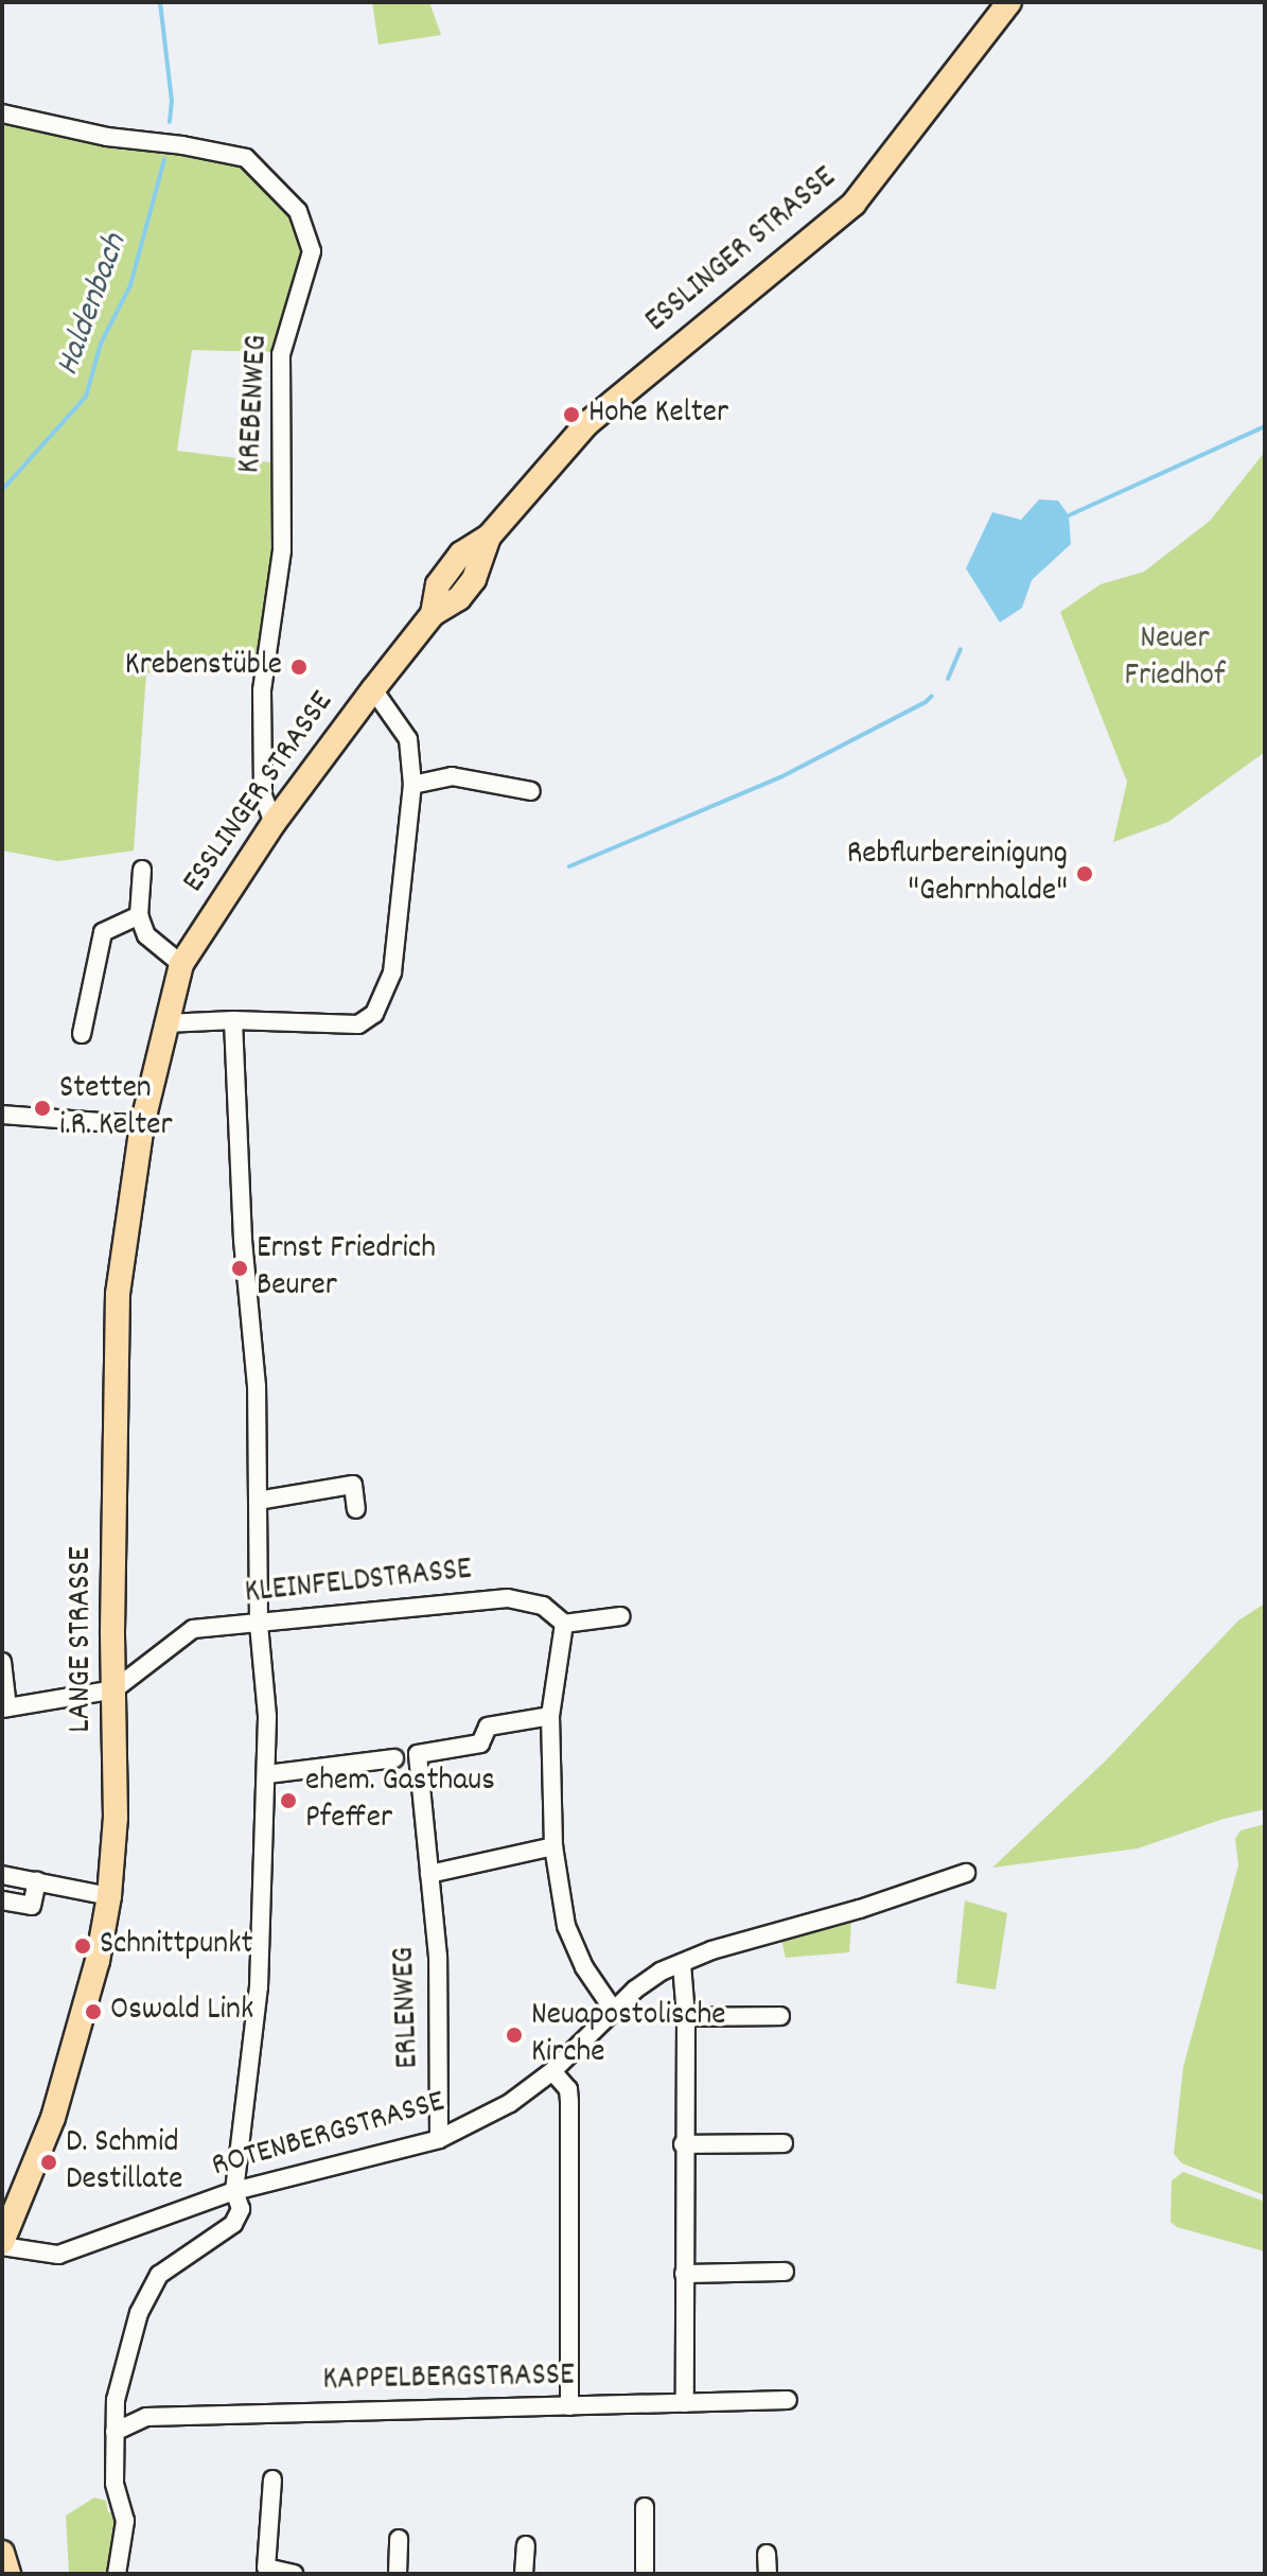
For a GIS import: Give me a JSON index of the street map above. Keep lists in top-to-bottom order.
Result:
{
  "streets": {
    "main road": ["ESSLINGER STRASSE", "LANGE STRASSE"],
    "street": [
      "KREBENWEG",
      "KLEINFELDSTRASSE",
      "ERLENWEG",
      "ROTENBERGSTRASSE",
      "KAPPELBERGSTRASSE"
    ]
  },
  "crossings": [
    ["ESSLINGER STRASSE", "KREBENWEG"],
    ["ESSLINGER STRASSE", "LANGE STRASSE"],
    ["KLEINFELDSTRASSE", "LANGE STRASSE"],
    ["LANGE STRASSE", "ROTENBERGSTRASSE"],
    ["ERLENWEG", "ROTENBERGSTRASSE"]
  ],
  "water": ["Haldenbach"],
  "parks": ["Neuer Friedhof"],
  "places": [
    "Hohe Kelter",
    "Krebenstüble",
    "Rebflurbereinigung \"Gehrnhalde\"",
    "Stetten i.R. Kelter",
    "Ernst Friedrich Beurer",
    "ehem. Gasthaus Pfeffer",
    "Schnittpunkt",
    "Oswald Link",
    "Neuapostolische Kirche",
    "D. Schmid Destillate"
  ]
}
